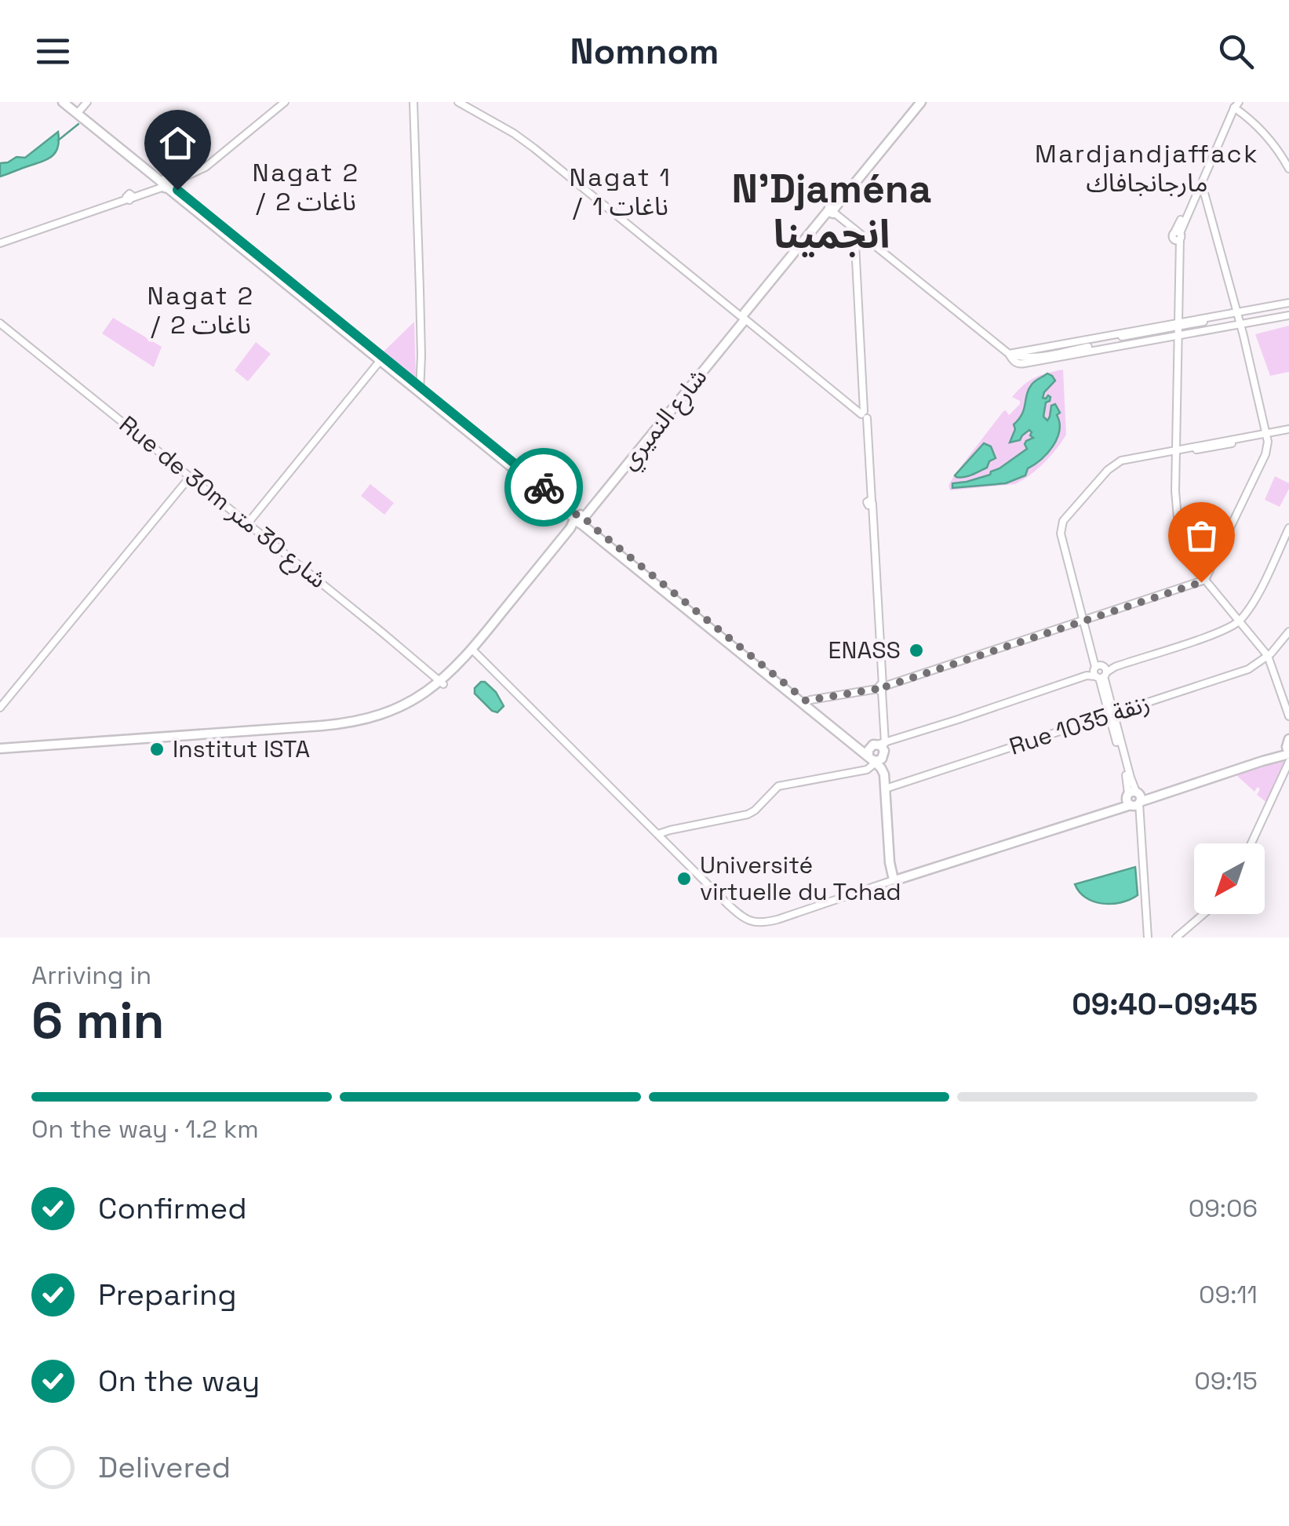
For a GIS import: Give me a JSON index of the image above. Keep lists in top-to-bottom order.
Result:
{
  "streets": {
    "main road": ["شارع النميري"],
    "street": ["Rue de 30m شارع 30 متر", "Rue 1035 زنقة"]
  },
  "crossings": [
    ["شارع النميري", "Rue de 30m شارع 30 متر"]
  ],
  "districts": [
    "Mardjandjaffack مارجانجافاك",
    "Nagat 2 / ناغات 2",
    "Nagat 1 / ناغات 1",
    "N'Djaména انجمينا",
    "Nagat 2 / ناغات 2"
  ],
  "places": ["ENASS", "Institut ISTA", "Université virtuelle du Tchad"],
  "north": "bottom left",
  "page": {
    "header": "Nomnom",
    "heading": ["6 min", "Arriving in", "09:40–09:45"],
    "bar": "On the way · 1.2 km",
    "list": [
      ["Confirmed", "09:06"],
      ["Preparing", "09:11"],
      ["On the way", "09:15"],
      "Delivered"
    ]
  }
}
